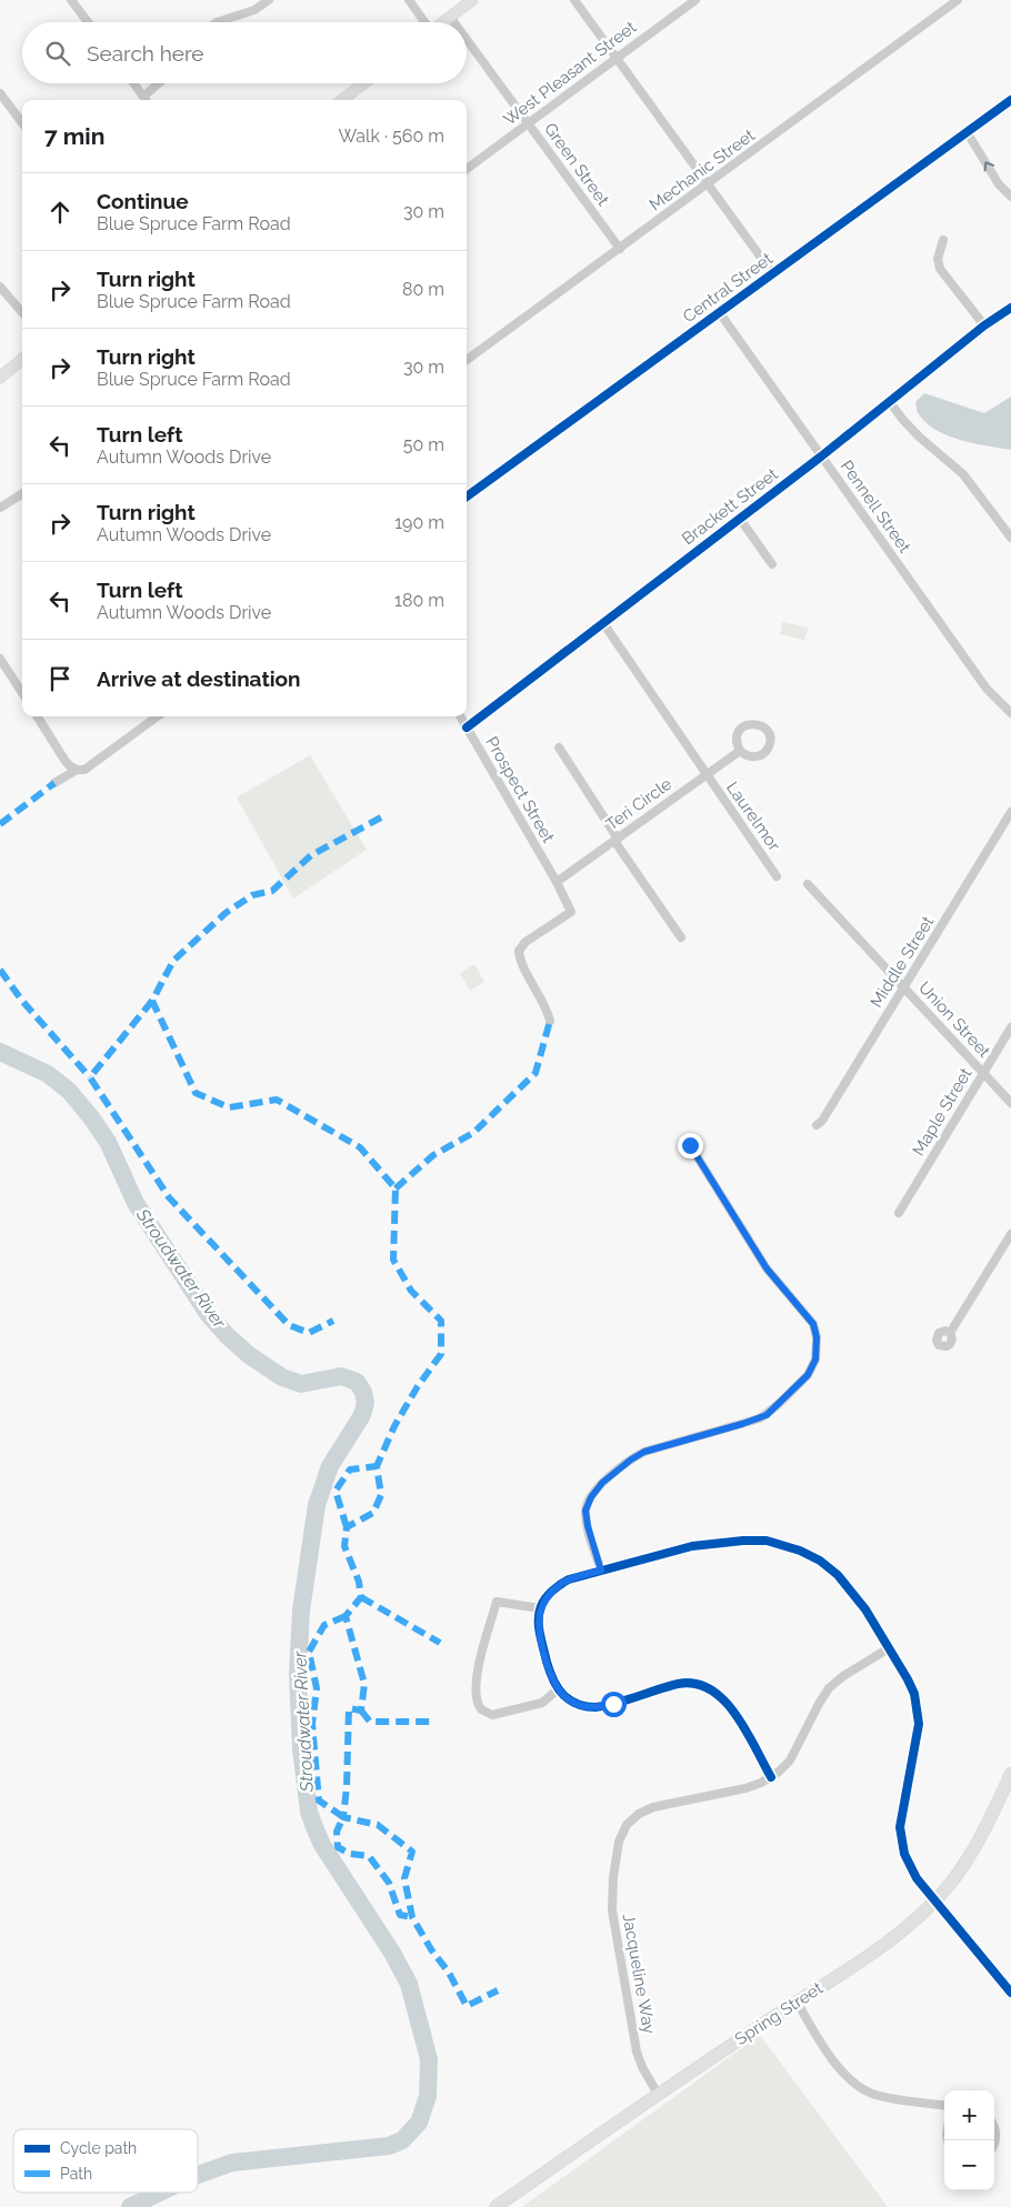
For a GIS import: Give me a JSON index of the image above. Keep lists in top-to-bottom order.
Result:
{
  "streets": {
    "main road": ["Spring Street"],
    "street": [
      "West Pleasant Street",
      "Green Street",
      "Mechanic Street",
      "Central Street",
      "Brackett Street",
      "Pennell Street",
      "Prospect Street",
      "Teri Circle",
      "Laurelmor",
      "Middle Street",
      "Union Street",
      "Maple Street",
      "Jacqueline Way"
    ]
  },
  "crossings": [
    ["West Pleasant Street", "Green Street"],
    ["Green Street", "Mechanic Street"],
    ["Central Street", "Pennell Street"],
    ["Brackett Street", "Pennell Street"],
    ["Brackett Street", "Prospect Street"],
    ["Brackett Street", "Laurelmor"],
    ["Prospect Street", "Teri Circle"],
    ["Teri Circle", "Laurelmor"],
    ["Middle Street", "Union Street"],
    ["Union Street", "Maple Street"],
    ["Jacqueline Way", "Spring Street"]
  ],
  "water": ["Stroudwater River"],
  "legend": ["Cycle path", "Path"],
  "page": {
    "search": "Search here",
    "heading": ["7 min", "Walk · 560 m"],
    "list": [
      ["Continue", "Blue Spruce Farm Road", "30 m"],
      ["Turn right", "Blue Spruce Farm Road", "80 m"],
      ["Turn right", "Blue Spruce Farm Road", "30 m"],
      ["Turn left", "Autumn Woods Drive", "50 m"],
      ["Turn right", "Autumn Woods Drive", "190 m"],
      ["Turn left", "Autumn Woods Drive", "180 m"],
      "Arrive at destination"
    ],
    "map_buttons": ["+", "−"]
  }
}
